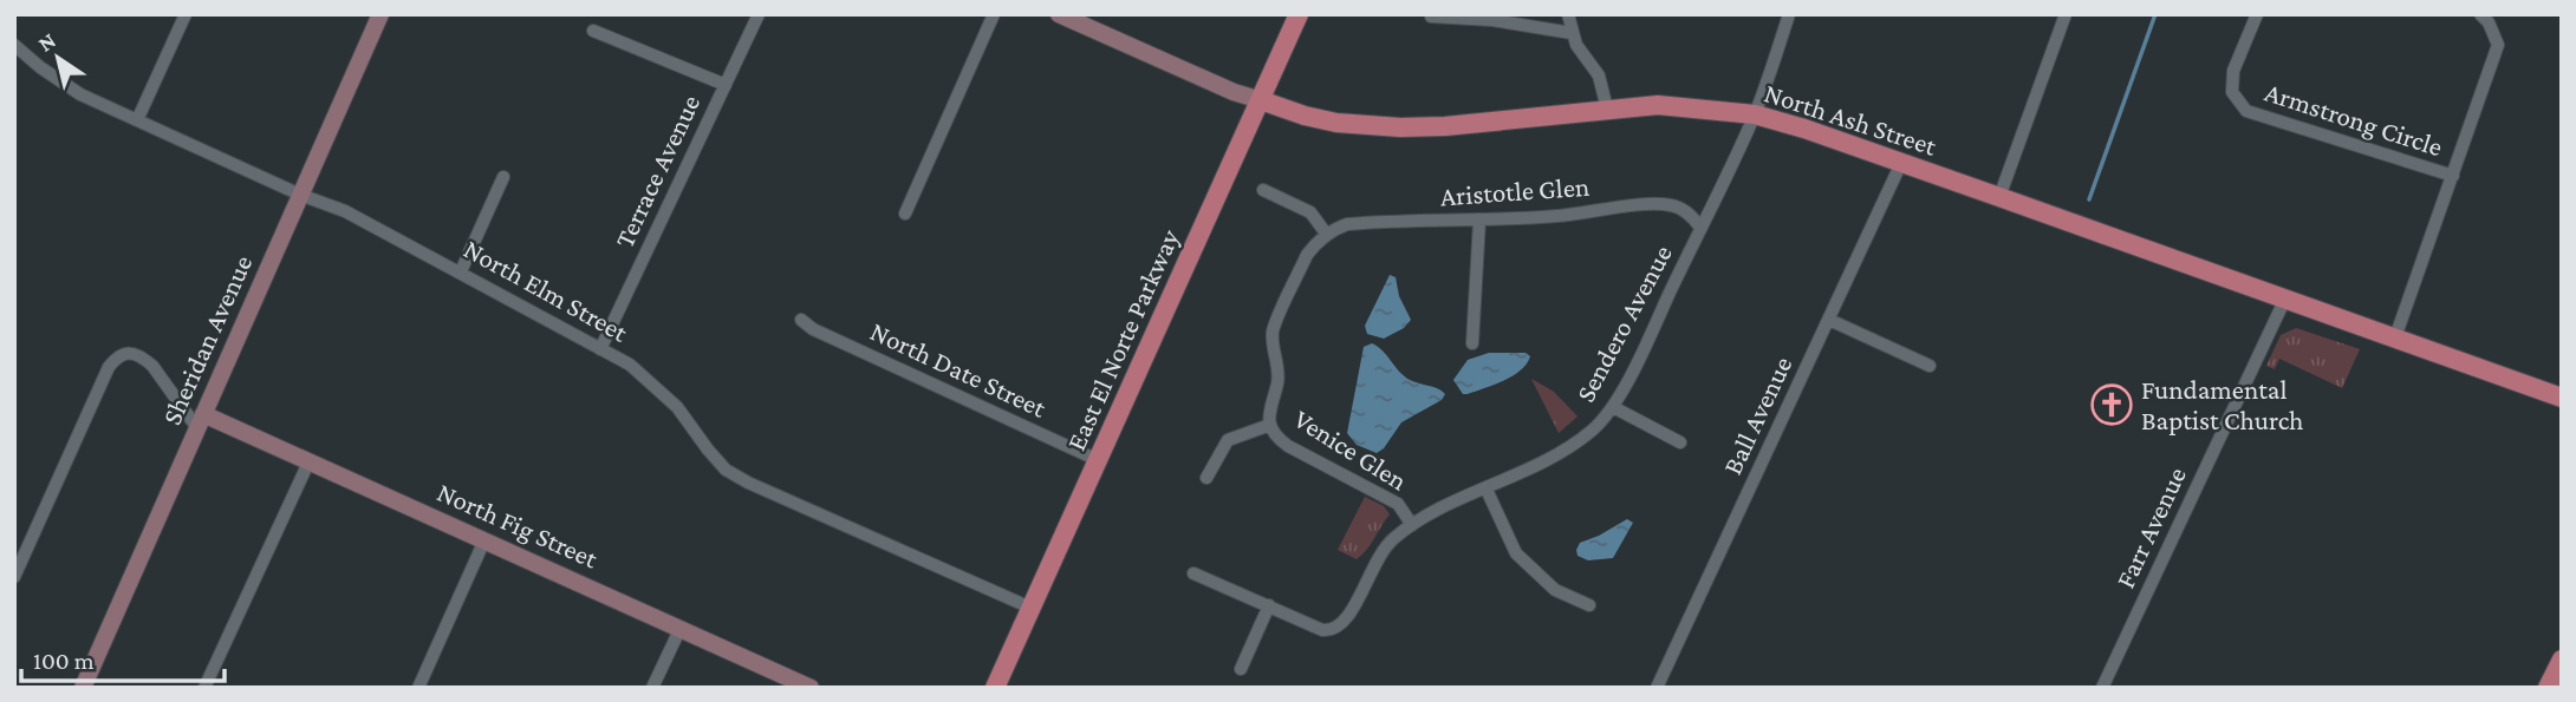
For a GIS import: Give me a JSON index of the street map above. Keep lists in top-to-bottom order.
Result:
{
  "streets": {
    "main road": ["North Ash Street", "East El Norte Parkway"],
    "street": [
      "Armstrong Circle",
      "Terrace Avenue",
      "Aristotle Glen",
      "North Elm Street",
      "Sendero Avenue",
      "Sheridan Avenue",
      "North Date Street",
      "Ball Avenue",
      "Venice Glen",
      "North Fig Street",
      "Farr Avenue"
    ]
  },
  "crossings": [
    ["North Ash Street", "Armstrong Circle"],
    ["North Ash Street", "Sendero Avenue"],
    ["North Ash Street", "East El Norte Parkway"],
    ["North Ash Street", "Ball Avenue"],
    ["North Ash Street", "Farr Avenue"],
    ["Terrace Avenue", "North Elm Street"],
    ["Aristotle Glen", "Sendero Avenue"],
    ["Aristotle Glen", "Venice Glen"],
    ["North Elm Street", "Sheridan Avenue"],
    ["North Elm Street", "East El Norte Parkway"],
    ["Sendero Avenue", "Venice Glen"],
    ["Sheridan Avenue", "North Fig Street"],
    ["East El Norte Parkway", "North Date Street"]
  ],
  "places": {
    "church": ["Fundamental Baptist Church"]
  },
  "scale_bar": "100 m",
  "north": "top left"
}
